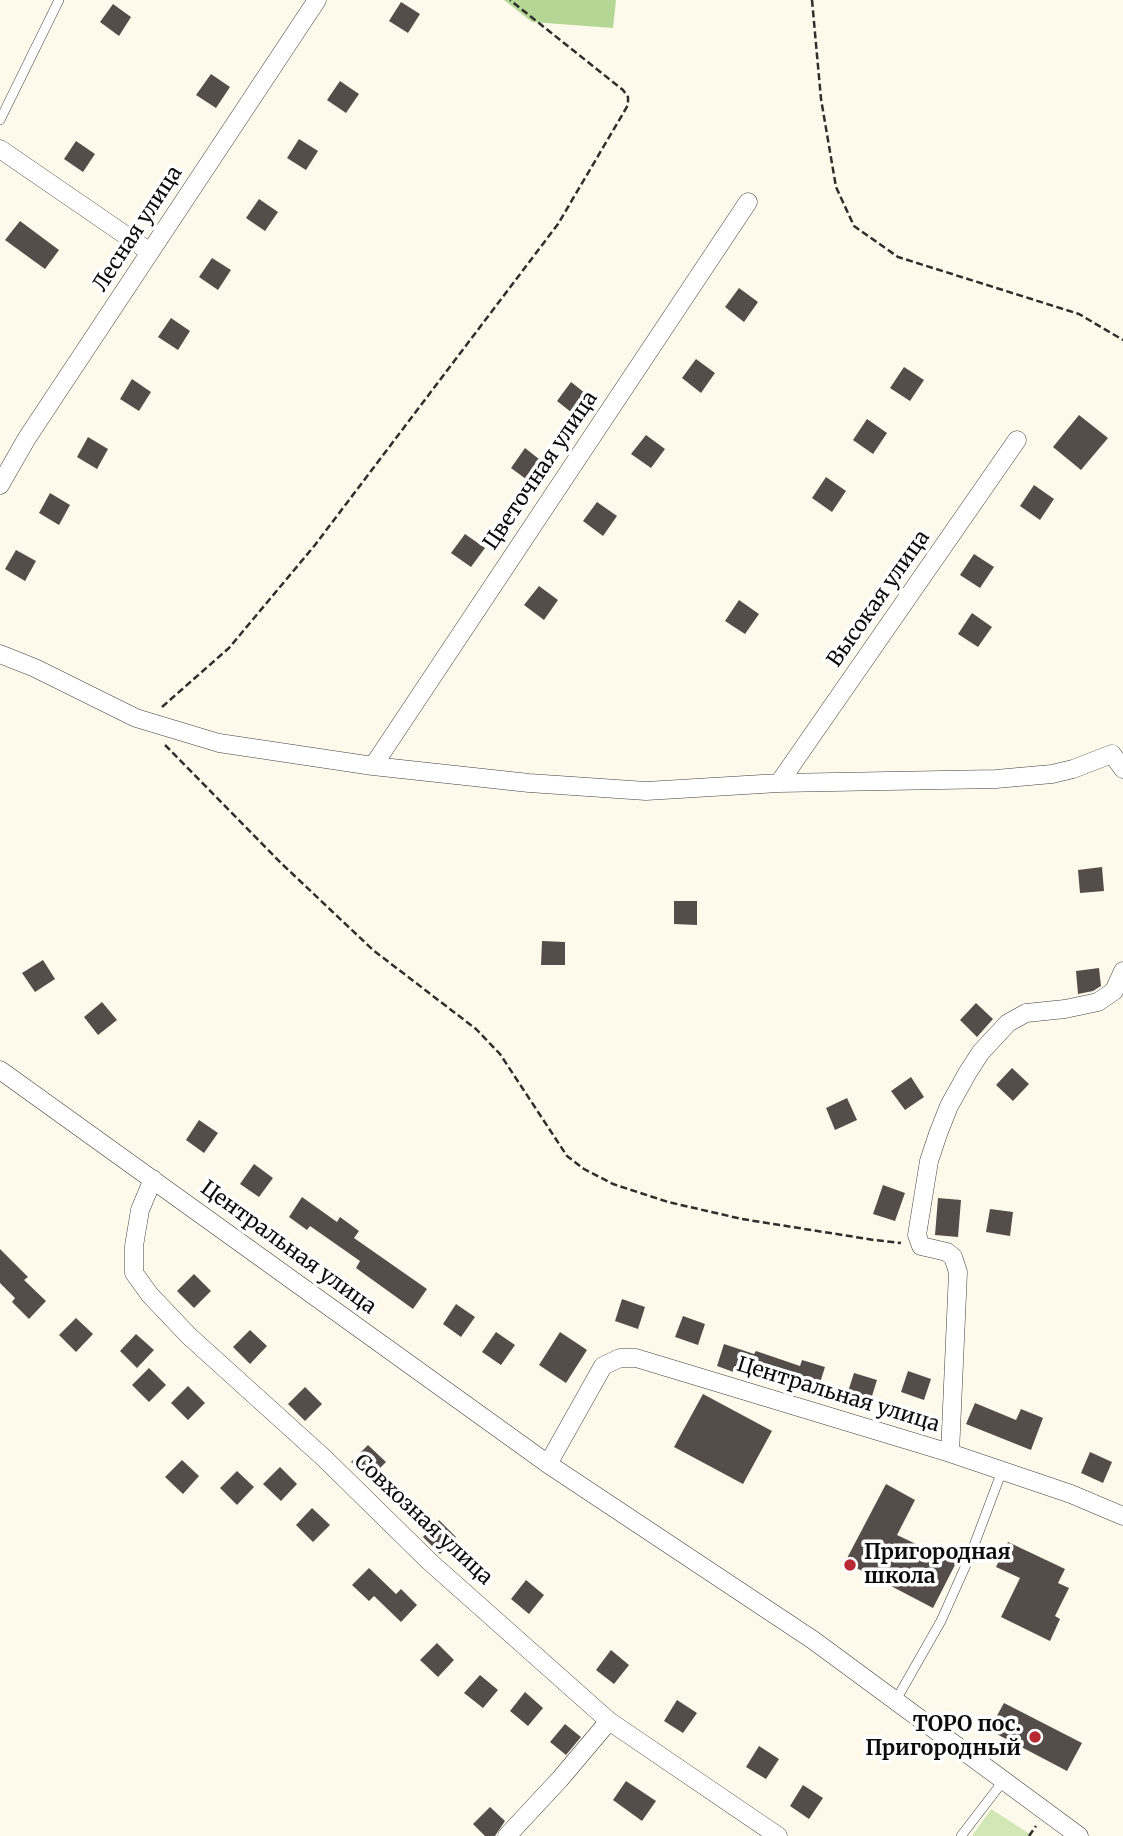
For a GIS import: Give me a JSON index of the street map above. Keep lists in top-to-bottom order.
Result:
{
  "streets": {
    "street": [
      "Лесная улица",
      "Цветочная улица",
      "Высокая улица",
      "Центральная улица",
      "Совхозная улица"
    ]
  },
  "crossings": [
    ["Центральная улица", "Совхозная улица"]
  ],
  "places": ["Пригородная школа", "ТОРО пос. Пригородный"]
}
